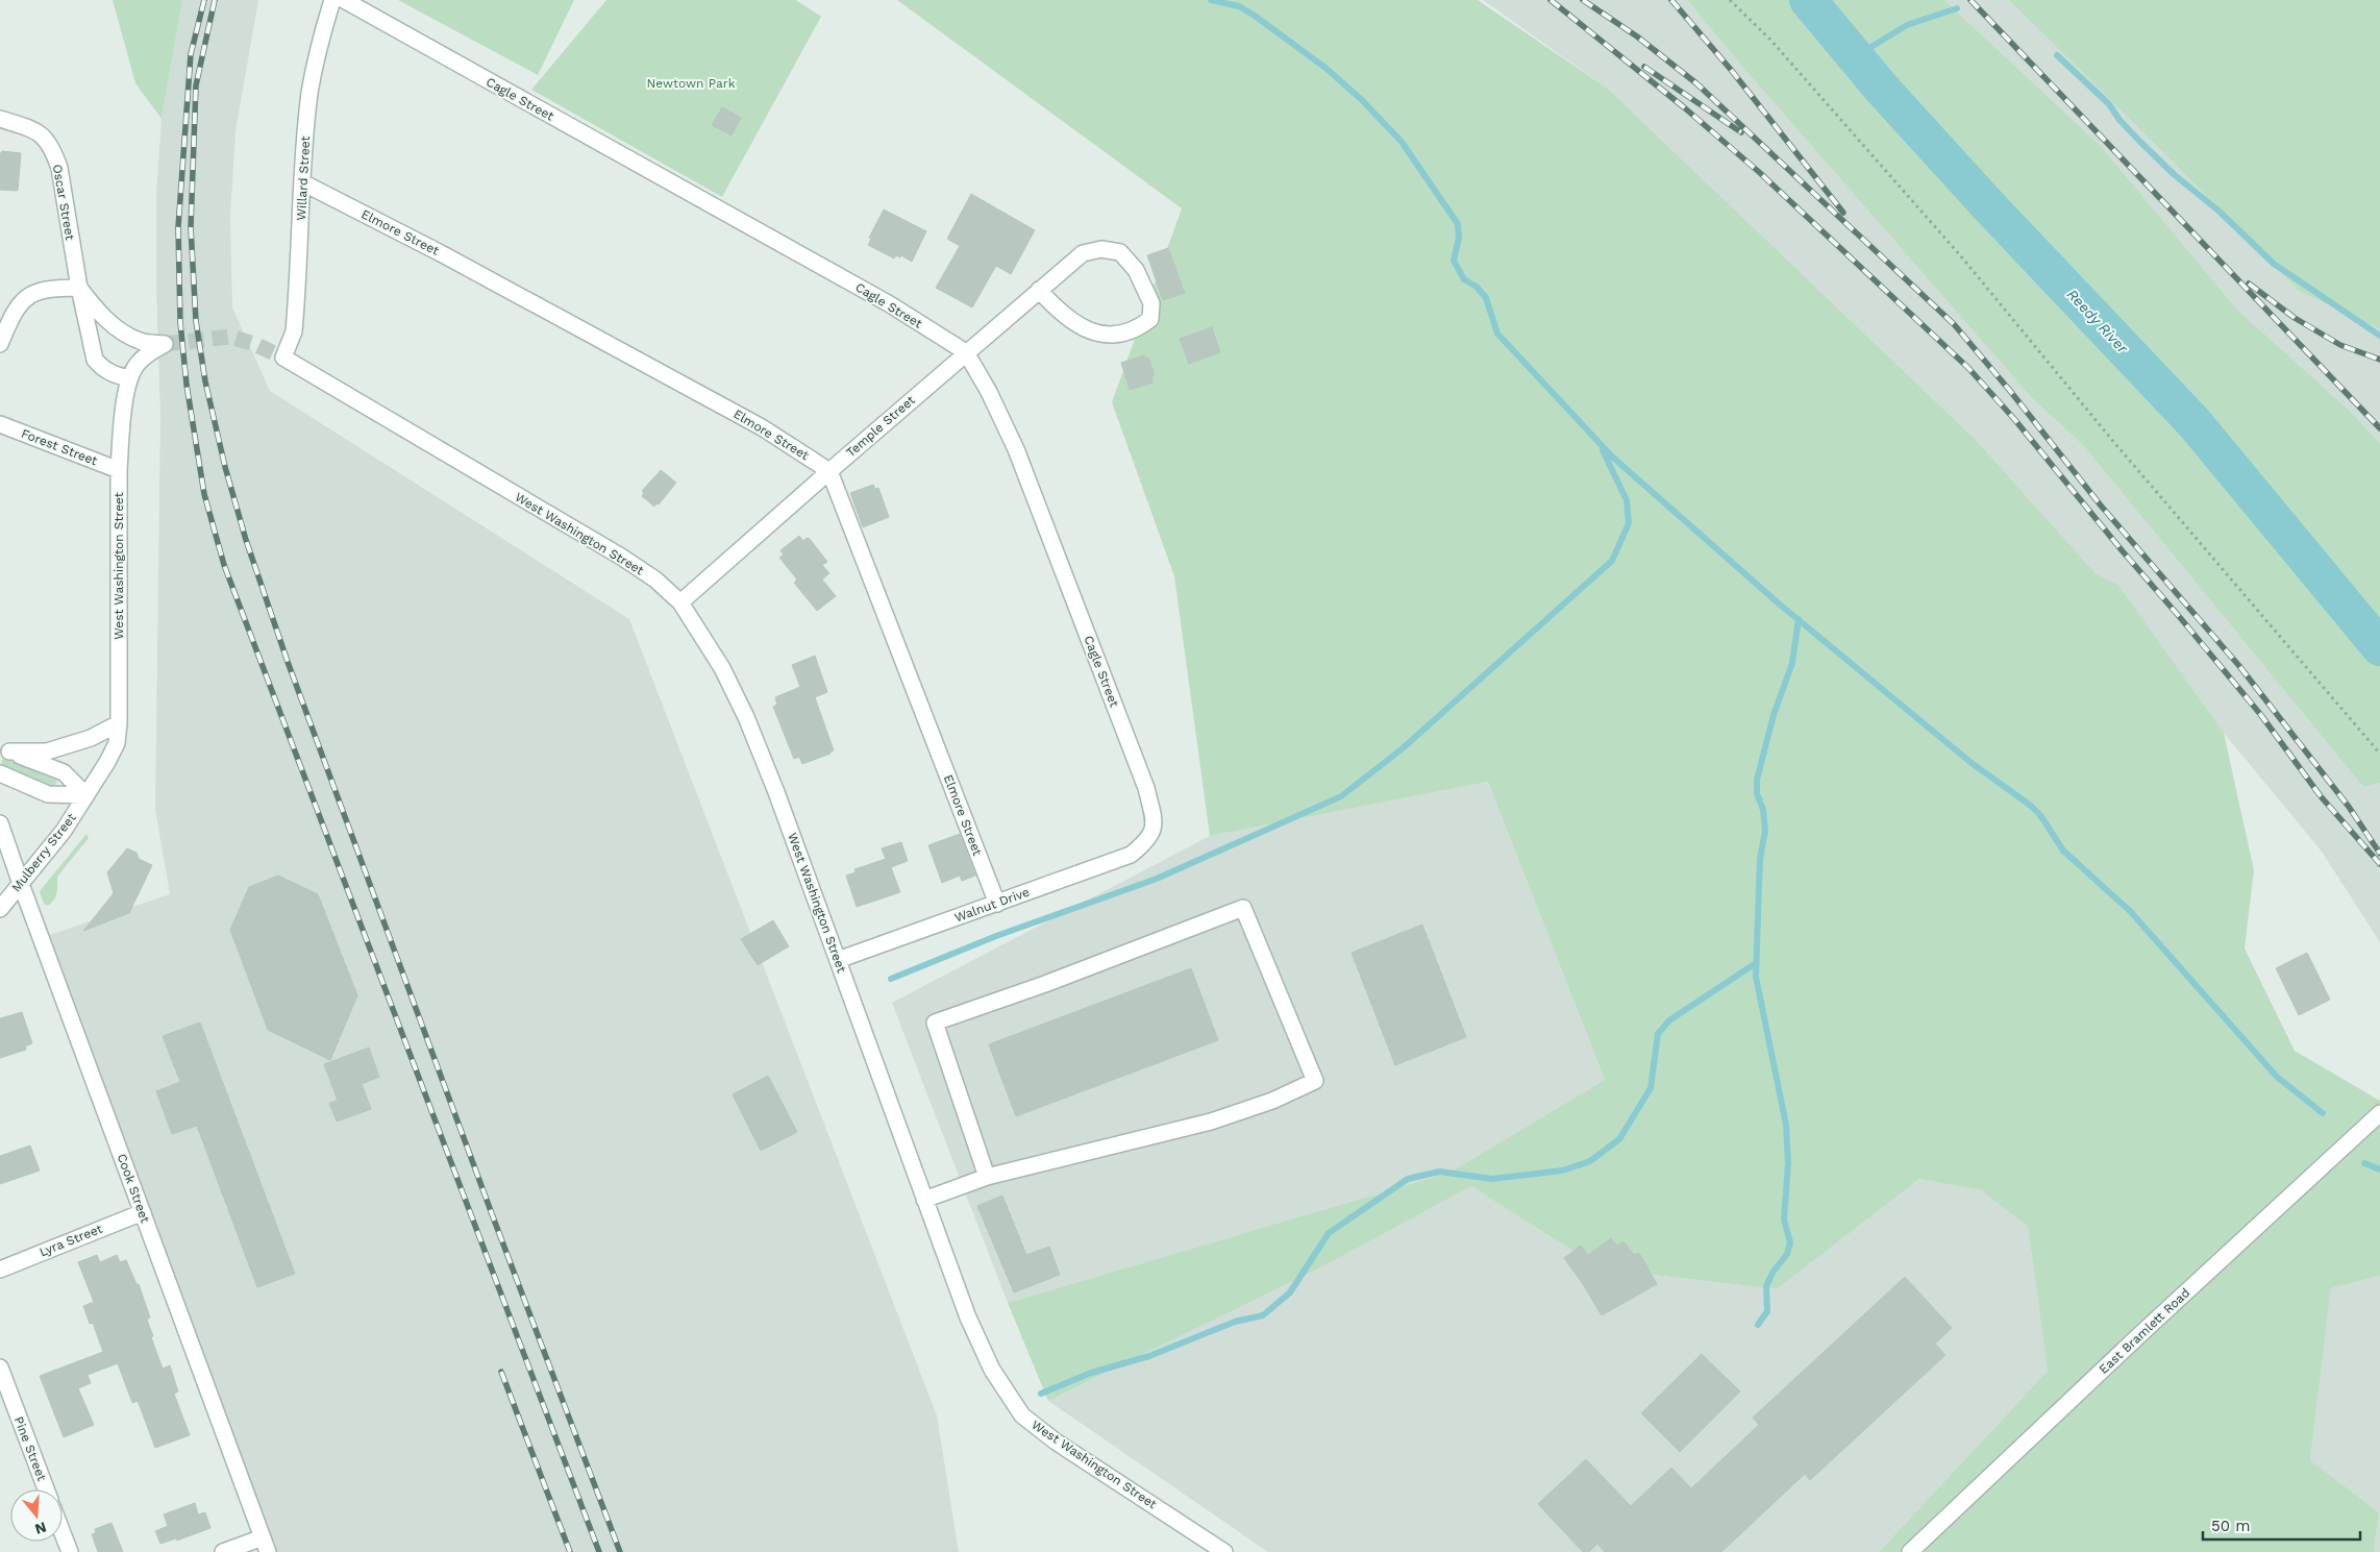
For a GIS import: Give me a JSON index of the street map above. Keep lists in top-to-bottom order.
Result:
{
  "streets": {
    "street": [
      "Cagle Street",
      "Willard Street",
      "Oscar Street",
      "Elmore Street",
      "Temple Street",
      "Forest Street",
      "West Washington Street",
      "Mulberry Street",
      "Walnut Drive",
      "Cook Street",
      "Lyra Street",
      "East Bramlett Road",
      "Pine Street"
    ]
  },
  "crossings": [
    ["Cagle Street", "Temple Street"],
    ["Cagle Street", "Walnut Drive"],
    ["Willard Street", "Elmore Street"],
    ["Willard Street", "West Washington Street"],
    ["Oscar Street", "West Washington Street"],
    ["Elmore Street", "Temple Street"],
    ["Elmore Street", "Walnut Drive"],
    ["Temple Street", "West Washington Street"],
    ["Forest Street", "West Washington Street"],
    ["West Washington Street", "Mulberry Street"],
    ["West Washington Street", "Walnut Drive"],
    ["Mulberry Street", "Cook Street"],
    ["Cook Street", "Lyra Street"]
  ],
  "water": ["Reedy River"],
  "parks": ["Newtown Park"],
  "scale_bar": "50 m",
  "north": "bottom"
}
